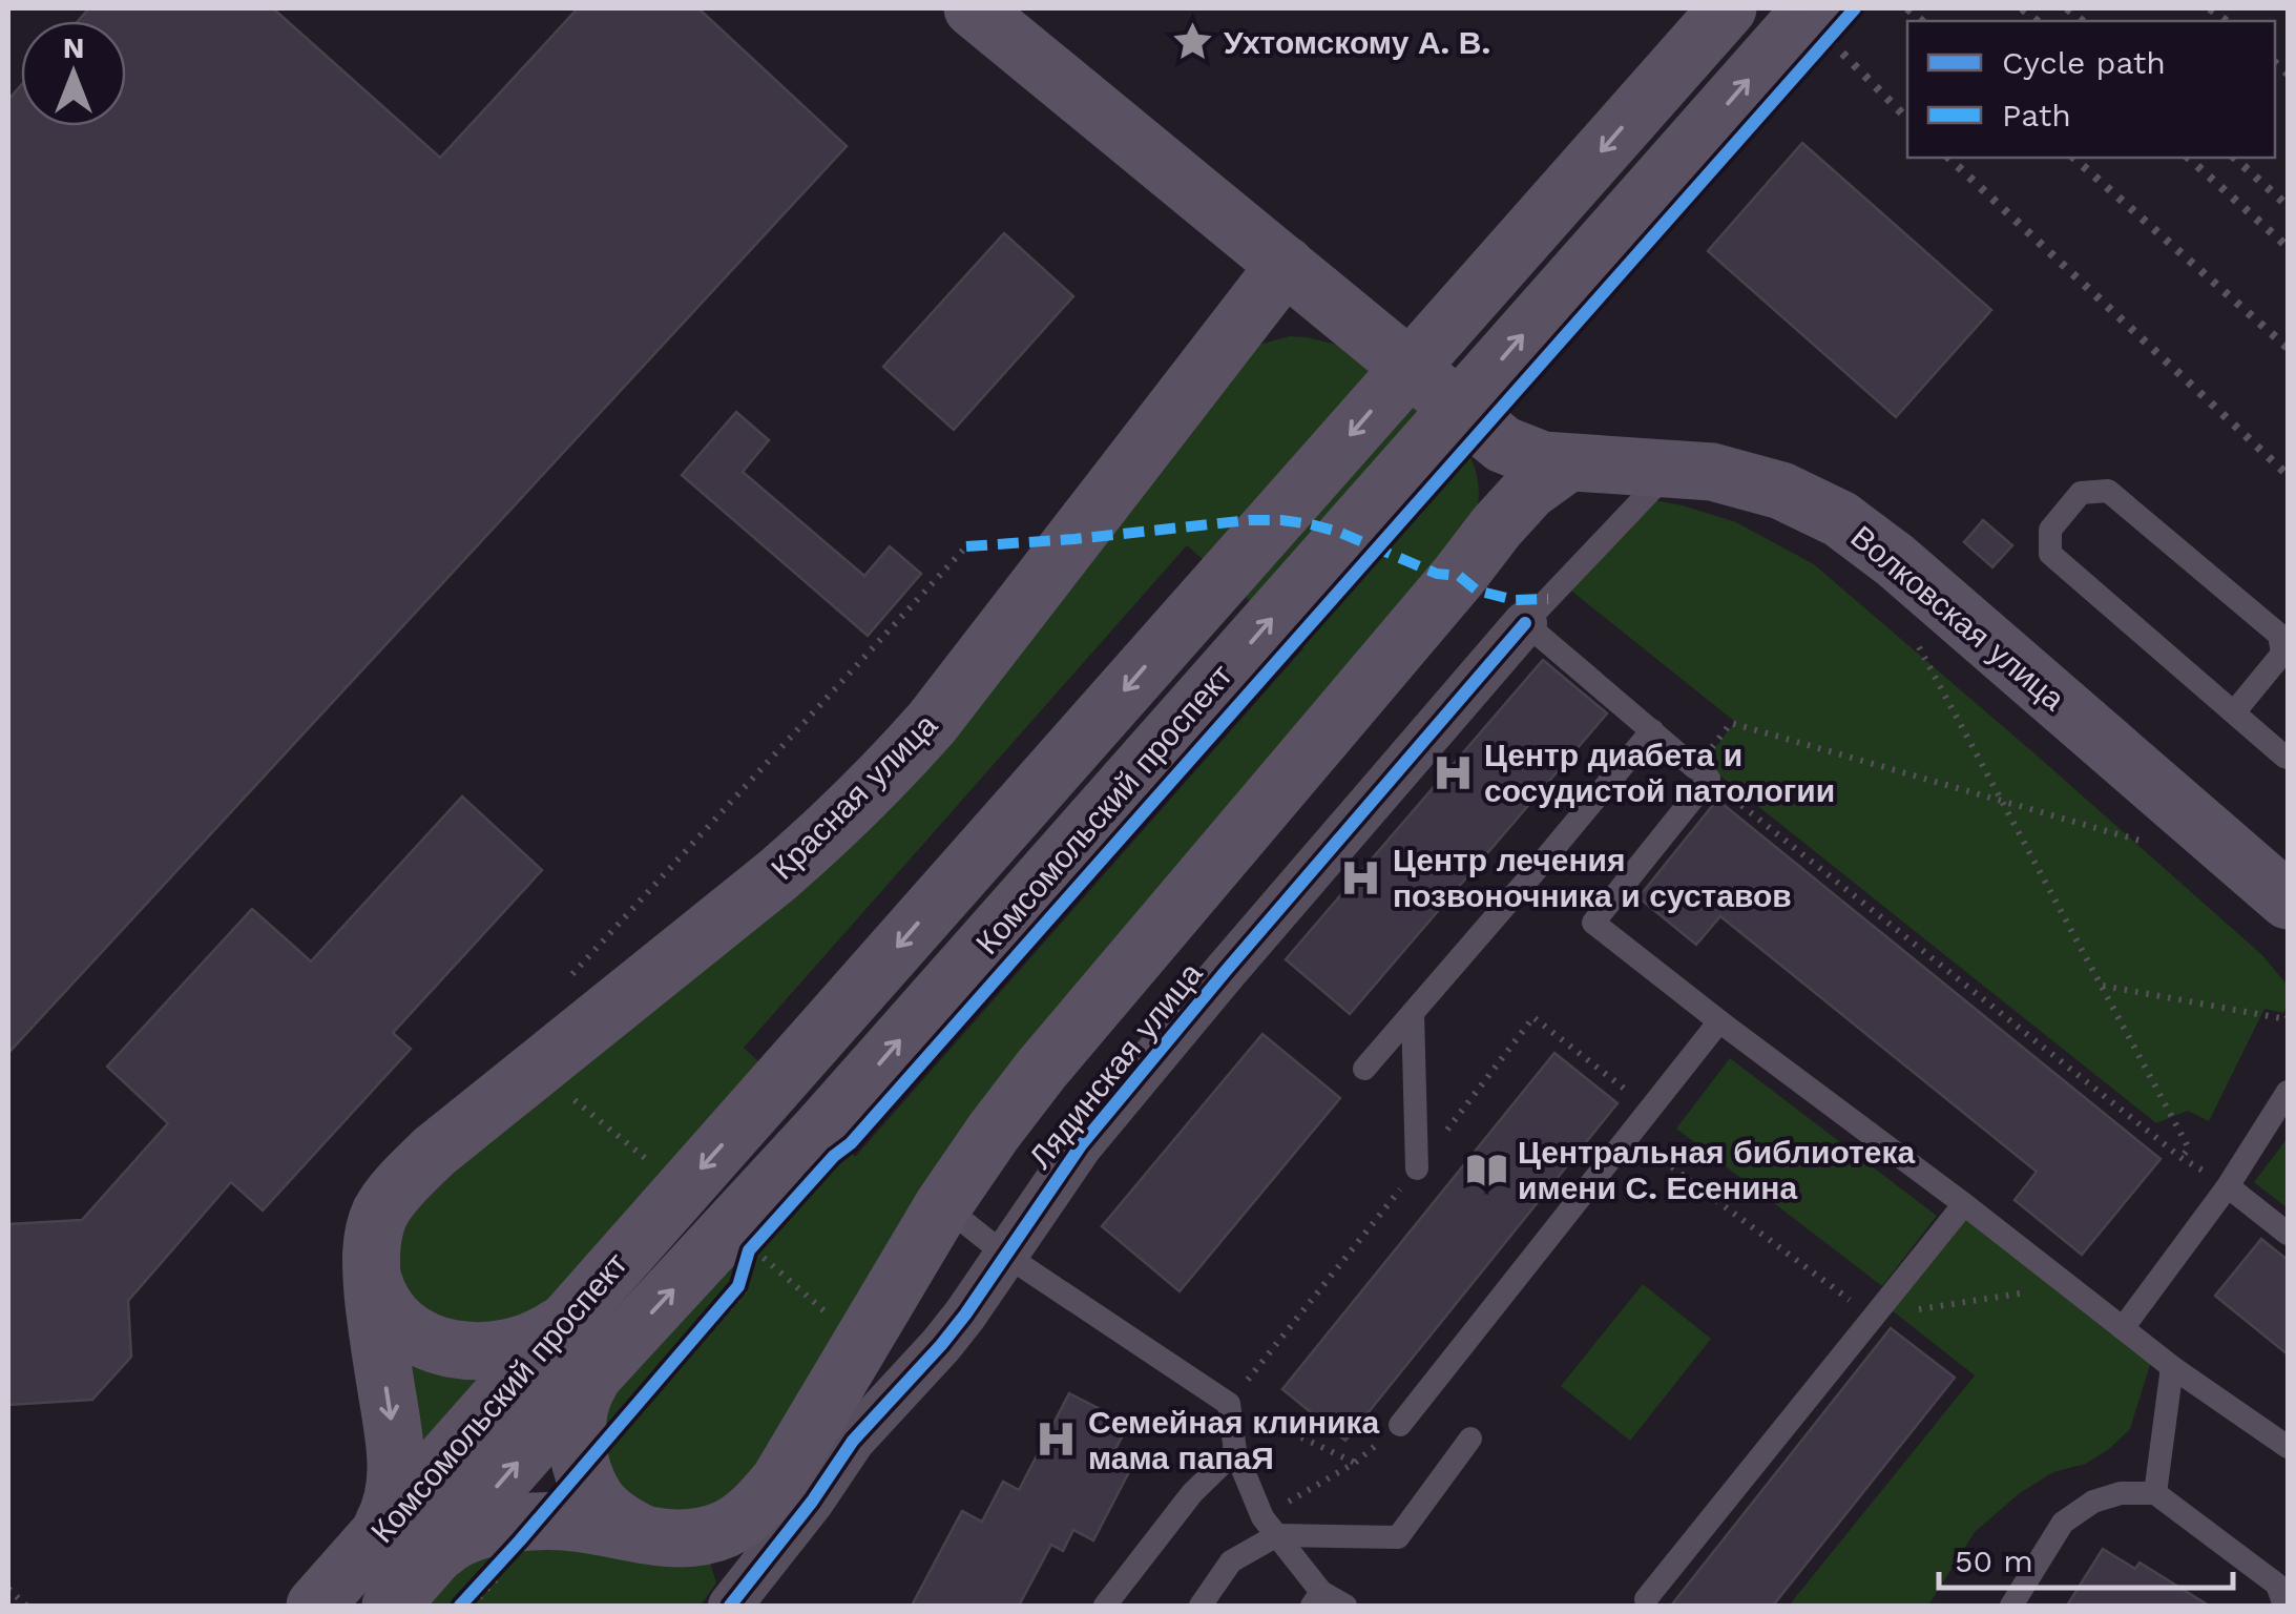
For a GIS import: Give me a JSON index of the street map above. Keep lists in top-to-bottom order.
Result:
{
  "streets": {
    "main road": [
      "Волковская улица",
      "Красная улица",
      "Комсомольский проспект",
      "Лядинская улица"
    ]
  },
  "crossings": [
    ["Волковская улица", "Красная улица"],
    ["Волковская улица", "Лядинская улица"],
    ["Красная улица", "Комсомольский проспект"],
    ["Комсомольский проспект", "Лядинская улица"]
  ],
  "places": {
    "place": ["Ухтомскому А. В."],
    "hospital": ["Центр диабета и сосудистой патологии", "Центр лечения позвоночника и суставов", "Семейная клиника мама папаЯ"],
    "library": ["Центральная библиотека имени С. Есенина"]
  },
  "legend": ["Cycle path", "Path"],
  "scale_bar": "50 m",
  "north": "top"
}
